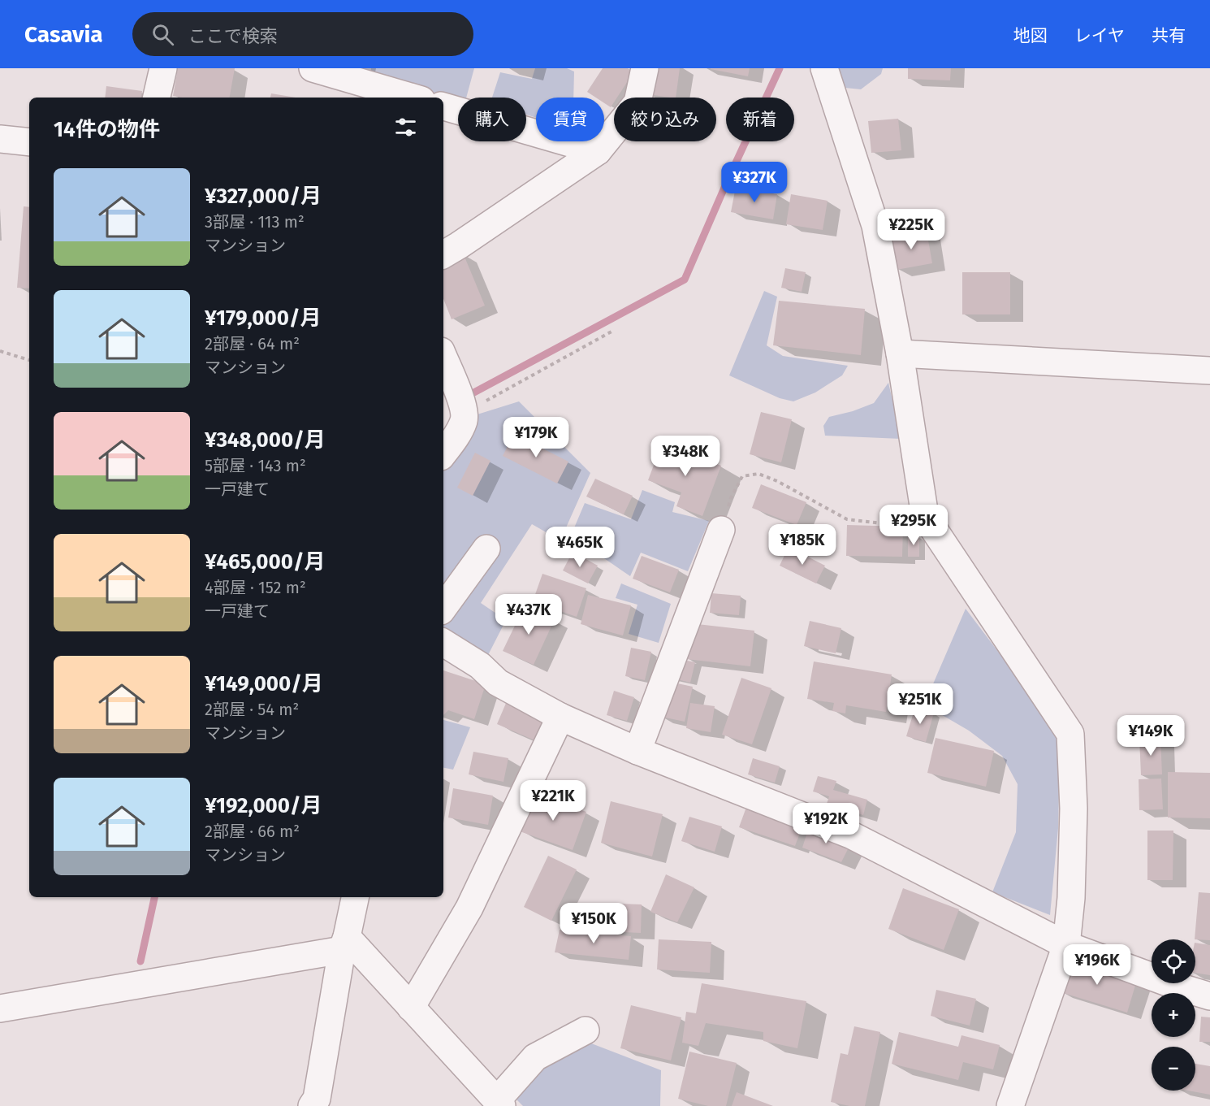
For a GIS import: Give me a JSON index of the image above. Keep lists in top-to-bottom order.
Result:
{
  "page": {
    "header": "Casavia",
    "search": "ここで検索",
    "nav": ["地図", "レイヤ", "共有"],
    "chip": [
      "購入",
      "賃貸",
      "絞り込み",
      "新着"
    ],
    "heading": "14件の物件",
    "list": [
      {
        "name": "¥327,000/月",
        "note": "3部屋 · 113 m² · マンション"
      },
      {
        "name": "¥179,000/月",
        "note": "2部屋 · 64 m² · マンション"
      },
      {
        "name": "¥348,000/月",
        "note": "5部屋 · 143 m² · 一戸建て"
      },
      {
        "name": "¥465,000/月",
        "note": "4部屋 · 152 m² · 一戸建て"
      },
      {
        "name": "¥149,000/月",
        "note": "2部屋 · 54 m² · マンション"
      },
      {
        "name": "¥192,000/月",
        "note": "2部屋 · 66 m² · マンション"
      }
    ],
    "price": [
      "¥327K",
      "¥225K",
      "¥179K",
      "¥348K",
      "¥295K",
      "¥185K",
      "¥465K",
      "¥437K",
      "¥251K",
      "¥149K",
      "¥221K",
      "¥192K",
      "¥150K",
      "¥196K"
    ],
    "map_buttons": ["+", "−"]
  }
}
